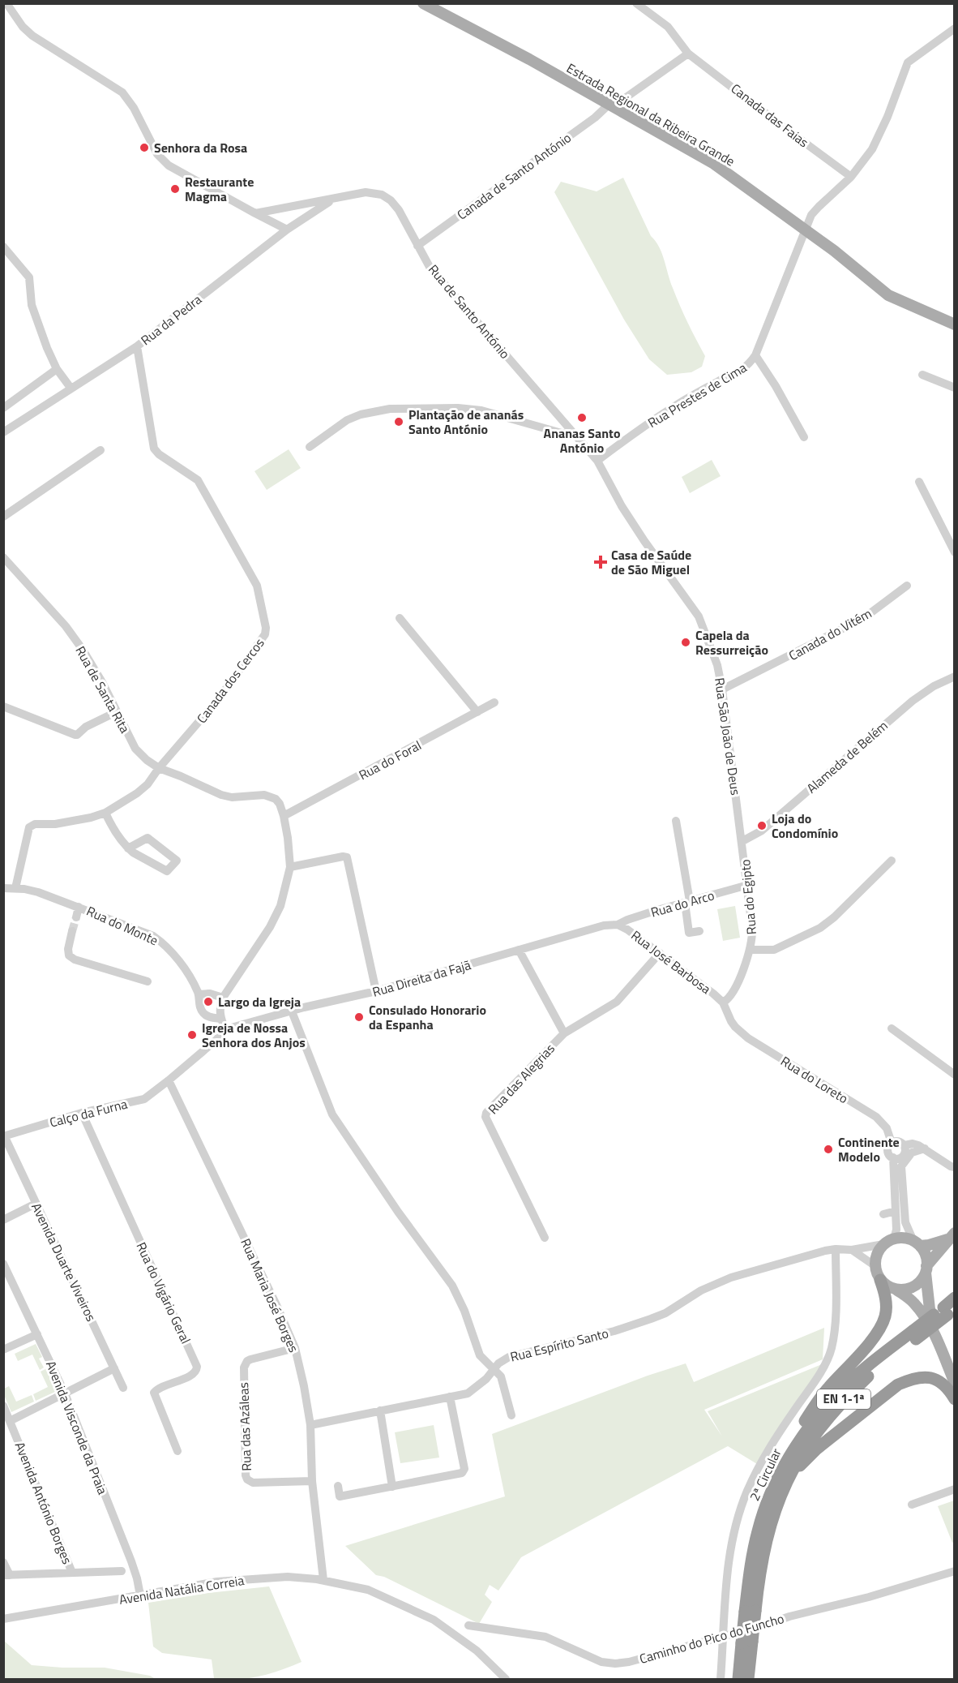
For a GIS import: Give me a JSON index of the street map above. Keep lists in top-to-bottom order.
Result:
{
  "streets": {
    "highway": ["EN 1-1ª", "2ª Circular"],
    "main road": ["Estrada Regional da Ribeira Grande"],
    "street": [
      "Canada das Faias",
      "Canada de Santo António",
      "Rua de Santo António",
      "Rua da Pedra",
      "Rua Prestes de Cima",
      "Canada do Vitém",
      "Canada dos Cercos",
      "Rua de Santa Rita",
      "Rua São João de Deus",
      "Alameda de Belém",
      "Rua do Foral",
      "Rua do Egipto",
      "Rua do Arco",
      "Rua do Monte",
      "Rua José Barbosa",
      "Rua Direita da Fajã",
      "Rua das Alegrias",
      "Rua do Loreto",
      "Calço da Furna",
      "Avenida Duarte Viveiros",
      "Rua do Vigário Geral",
      "Rua Maria José Borges",
      "Rua Espírito Santo",
      "Rua das Azáleas",
      "Avenida Visconde da Praia",
      "Avenida António Borges",
      "Avenida Natália Correia",
      "Caminho do Pico do Funcho"
    ]
  },
  "crossings": [
    ["Estrada Regional da Ribeira Grande", "Canada de Santo António"],
    ["Estrada Regional da Ribeira Grande", "Rua Prestes de Cima"],
    ["Canada das Faias", "Rua Prestes de Cima"],
    ["Canada de Santo António", "Rua de Santo António"],
    ["Rua de Santo António", "Rua da Pedra"],
    ["Rua de Santo António", "Rua Prestes de Cima"],
    ["Rua de Santo António", "Rua São João de Deus"],
    ["Rua da Pedra", "Canada dos Cercos"],
    ["Rua Prestes de Cima", "Rua São João de Deus"],
    ["Canada do Vitém", "Rua São João de Deus"],
    ["Canada dos Cercos", "Rua de Santa Rita"],
    ["Canada dos Cercos", "Rua do Monte"],
    ["Rua de Santa Rita", "Rua do Foral"],
    ["Rua São João de Deus", "Alameda de Belém"],
    ["Rua São João de Deus", "Rua do Egipto"],
    ["Alameda de Belém", "Rua do Egipto"],
    ["Rua do Egipto", "Rua do Arco"],
    ["Rua do Egipto", "Rua José Barbosa"],
    ["Rua do Egipto", "Rua do Loreto"],
    ["Rua do Arco", "Rua José Barbosa"],
    ["Rua do Arco", "Rua Direita da Fajã"],
    ["Rua José Barbosa", "Rua Direita da Fajã"],
    ["Rua José Barbosa", "Rua do Loreto"],
    ["Rua Direita da Fajã", "Rua das Alegrias"],
    ["Rua Direita da Fajã", "Calço da Furna"],
    ["Rua Direita da Fajã", "Rua Espírito Santo"],
    ["Calço da Furna", "Avenida Duarte Viveiros"],
    ["Calço da Furna", "Rua do Vigário Geral"],
    ["Calço da Furna", "Rua Maria José Borges"],
    ["Rua Maria José Borges", "Rua das Azáleas"],
    ["Rua Maria José Borges", "Avenida Natália Correia"],
    ["EN 1-1ª", "2ª Circular"],
    ["Avenida Visconde da Praia", "Avenida Natália Correia"]
  ],
  "places": {
    "other": [
      "Senhora da Rosa",
      "Restaurante Magma",
      "Ananas Santo António",
      "Plantação de ananás Santo António",
      "Capela da Ressurreição",
      "Loja do Condomínio",
      "Largo da Igreja",
      "Consulado Honorario da Espanha",
      "Igreja de Nossa Senhora dos Anjos",
      "Continente Modelo"
    ],
    "health": ["Casa de Saúde de São Miguel"]
  }
}
